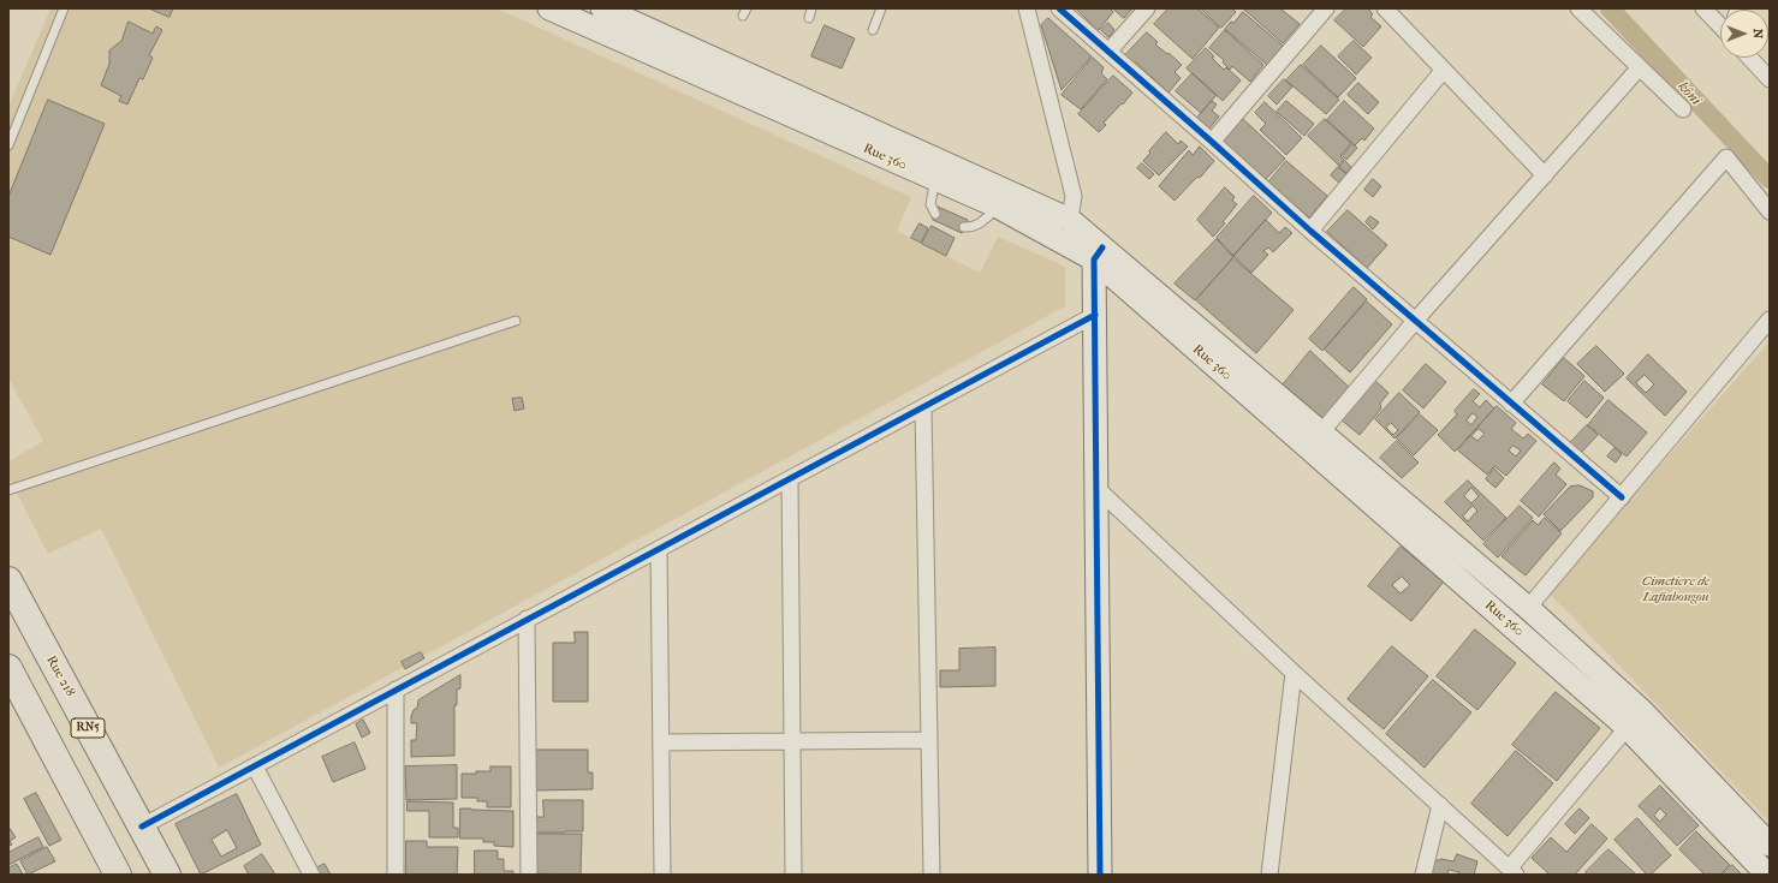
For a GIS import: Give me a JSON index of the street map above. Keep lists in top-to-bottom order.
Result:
{
  "streets": {
    "highway": ["Rue 218", "RN5"],
    "main road": ["Rue 360"]
  },
  "water": ["kôni"],
  "parks": ["Cimetiere de Lafiabougou"],
  "north": "right"
}
